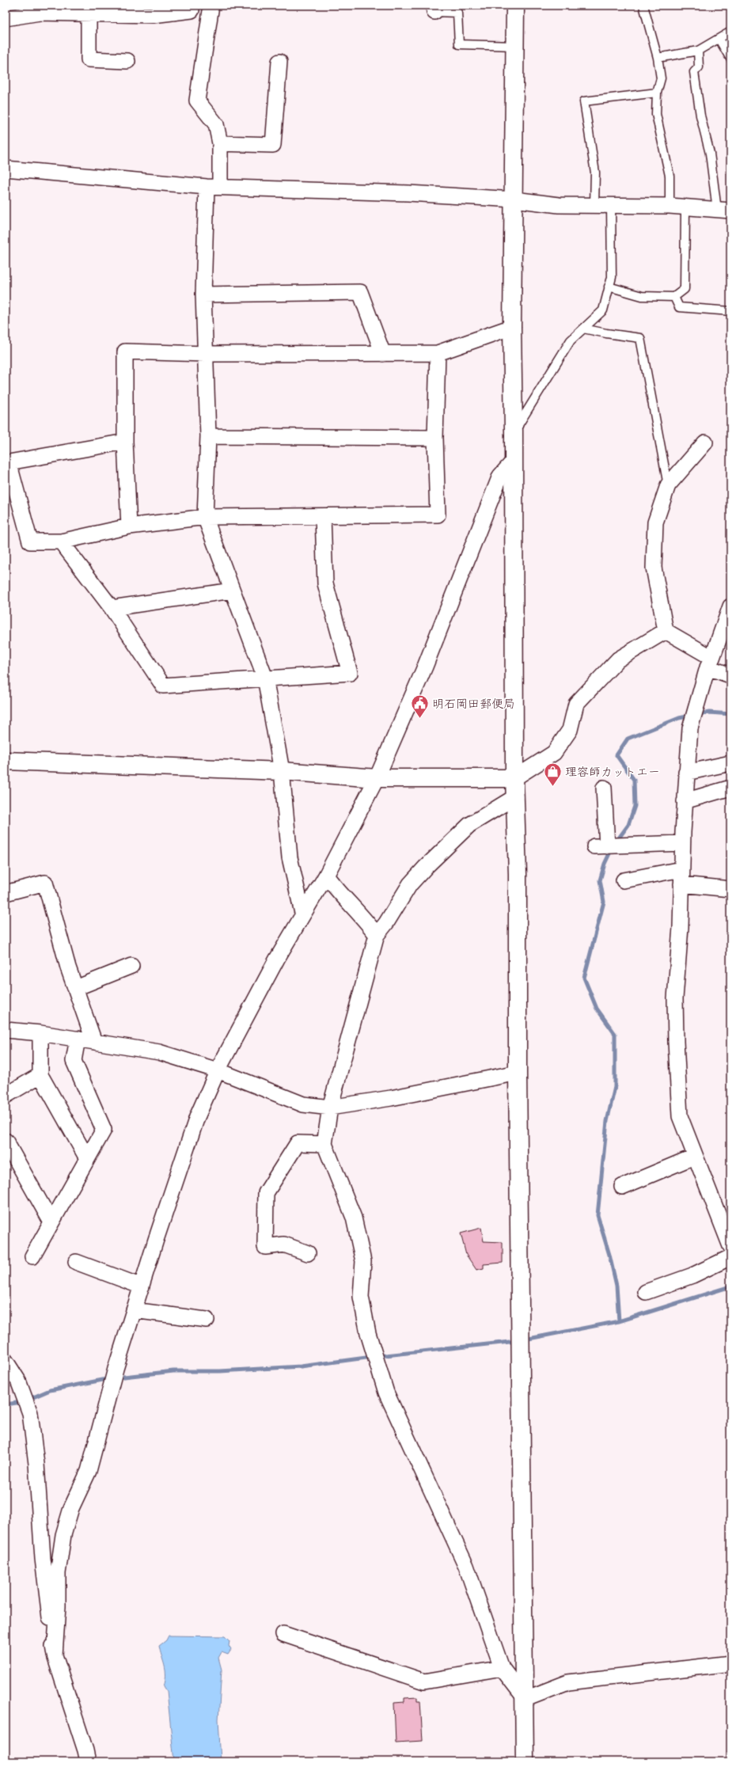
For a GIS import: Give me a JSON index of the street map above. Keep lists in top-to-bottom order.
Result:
{
  "places": {
    "public building": ["明石岡田郵便局"],
    "shop": ["理容師カットエー"]
  }
}
